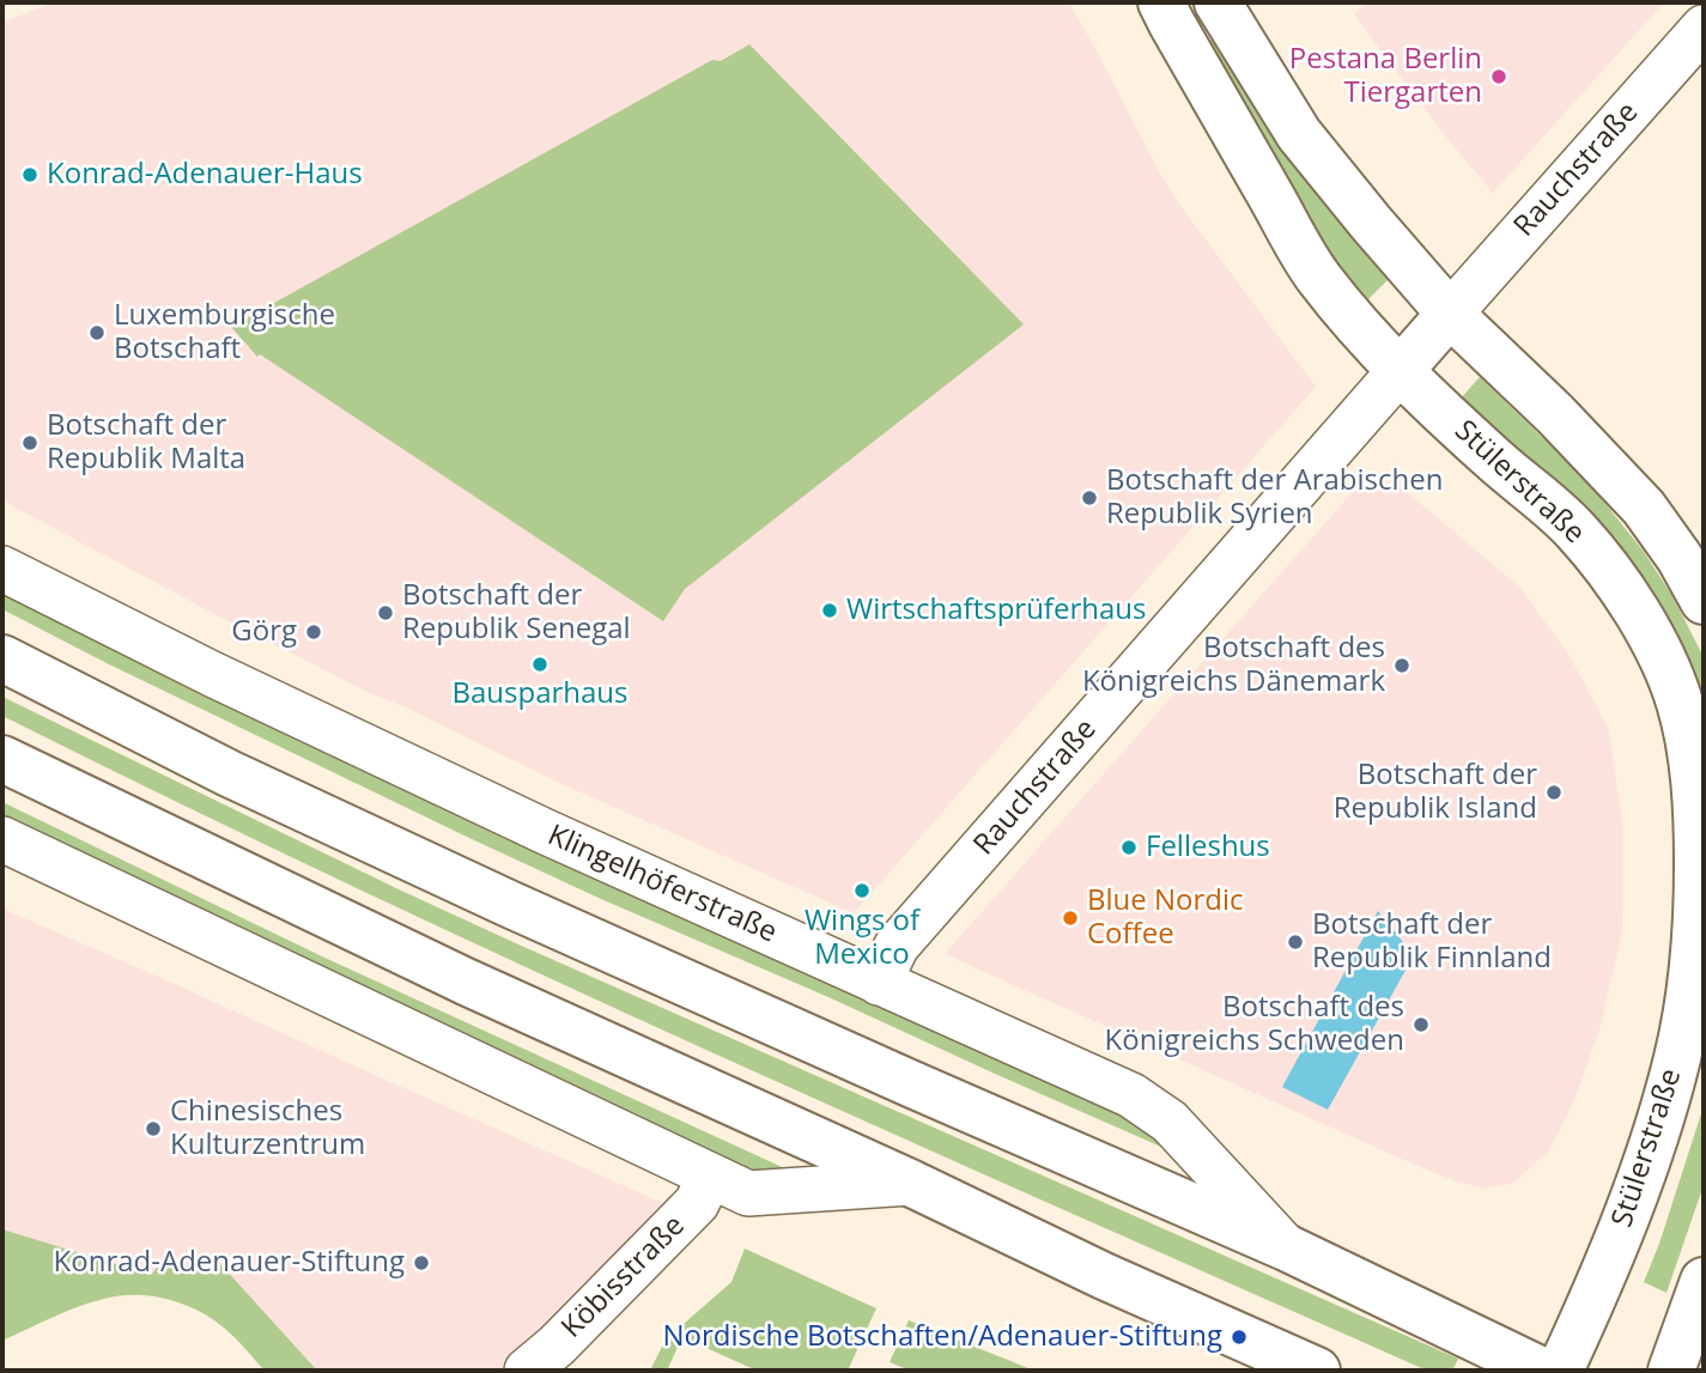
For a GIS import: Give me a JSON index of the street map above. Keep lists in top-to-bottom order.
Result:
{
  "streets": {
    "main road": ["Stülerstraße", "Klingelhöferstraße"],
    "street": ["Rauchstraße", "Köbisstraße"]
  },
  "crossings": [
    ["Rauchstraße", "Stülerstraße"],
    ["Rauchstraße", "Klingelhöferstraße"]
  ],
  "places": [
    "Pestana Berlin Tiergarten",
    "Konrad-Adenauer-Haus",
    "Luxemburgische Botschaft",
    "Botschaft der Republik Malta",
    "Botschaft der Arabischen Republik Syrien",
    "Wirtschaftsprüferhaus",
    "Botschaft der Republik Senegal",
    "Görg",
    "Bausparhaus",
    "Botschaft des Königreichs Dänemark",
    "Botschaft der Republik Island",
    "Felleshus",
    "Wings of Mexico",
    "Blue Nordic Coffee",
    "Botschaft der Republik Finnland",
    "Botschaft des Königreichs Schweden",
    "Chinesisches Kulturzentrum",
    "Konrad-Adenauer-Stiftung",
    "Nordische Botschaften/Adenauer-Stiftung"
  ]
}
